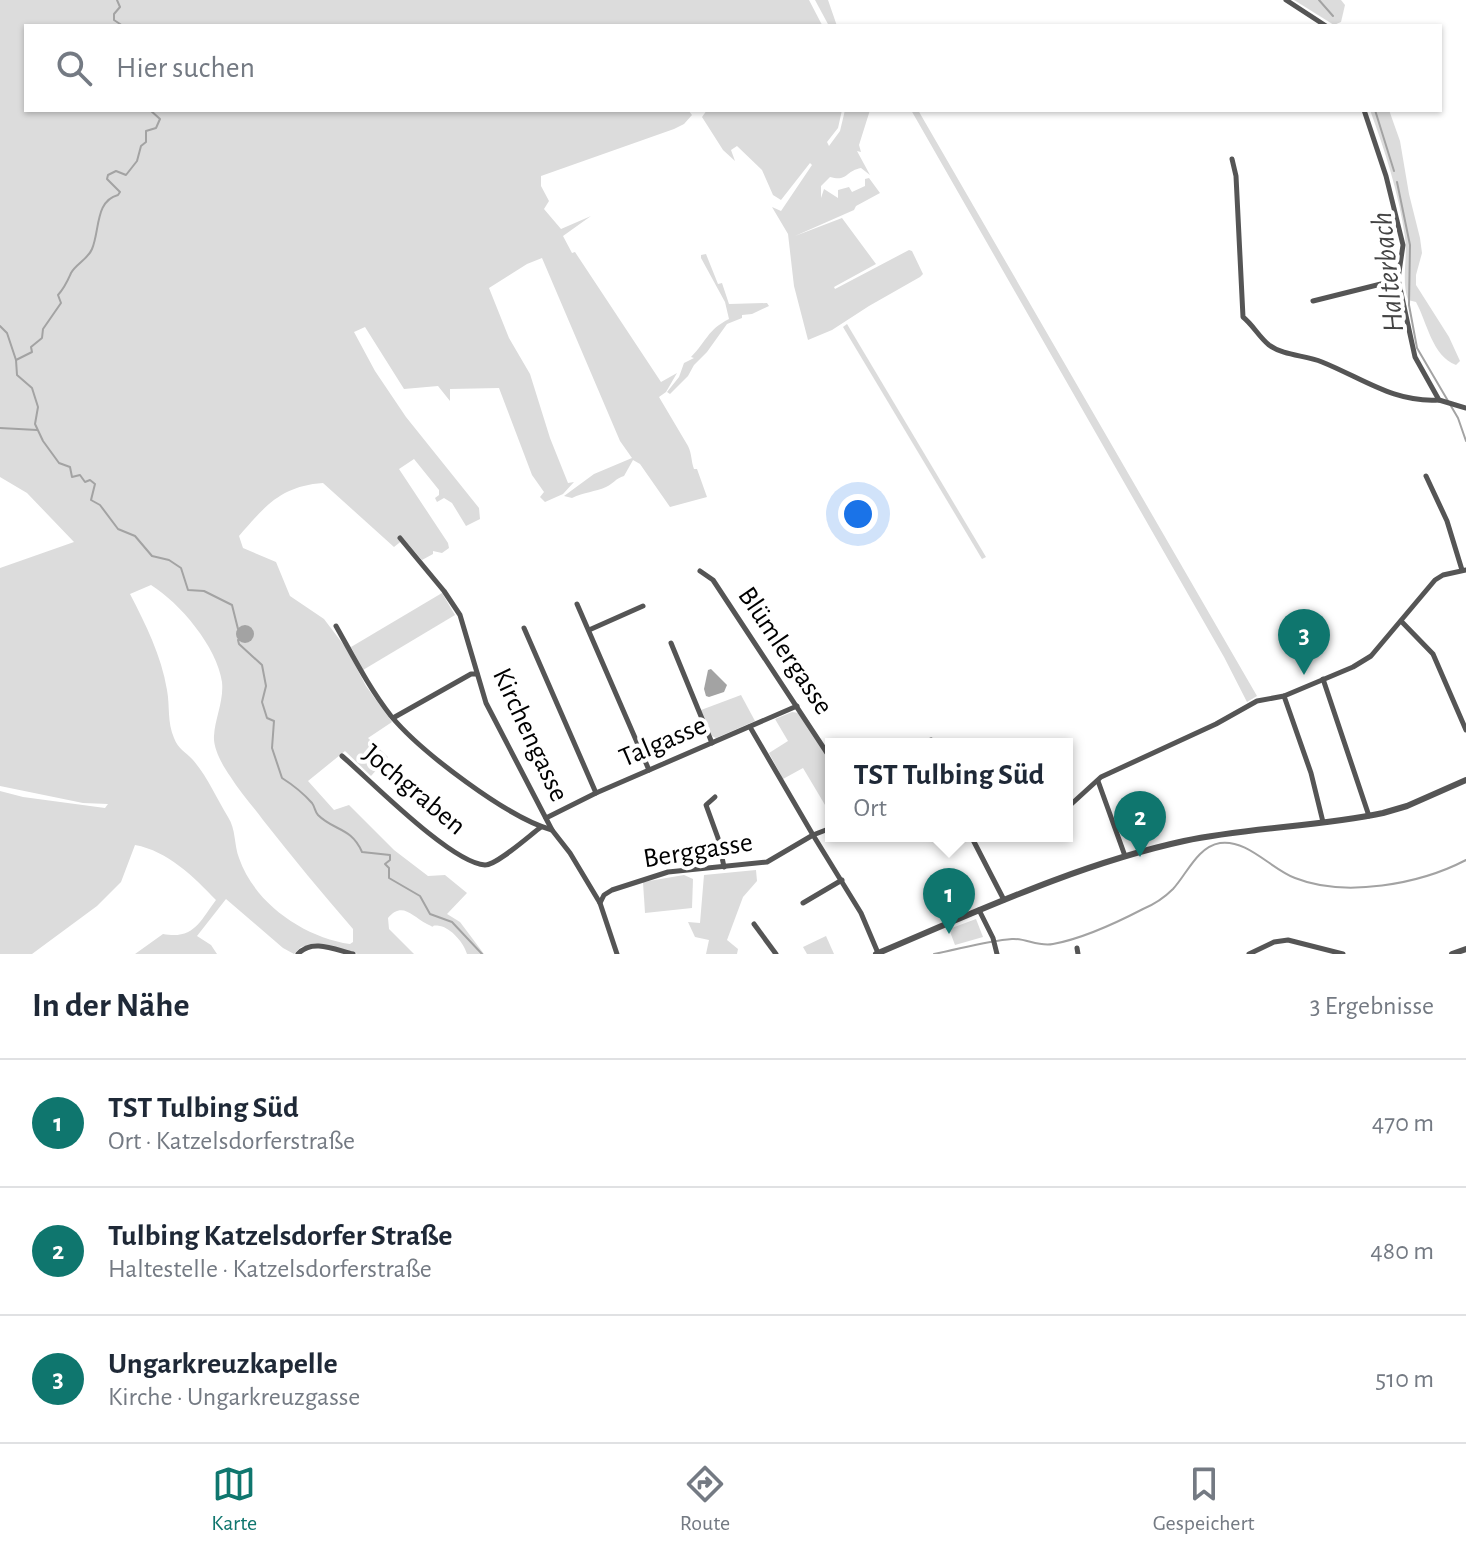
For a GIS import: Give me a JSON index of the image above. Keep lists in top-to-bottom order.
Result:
{
  "streets": {
    "street": [
      "Blümlergasse",
      "Kirchengasse",
      "Talgasse",
      "Jochgraben",
      "Berggasse"
    ]
  },
  "crossings": [
    ["Blümlergasse", "Talgasse"],
    ["Kirchengasse", "Talgasse"],
    ["Kirchengasse", "Berggasse"]
  ],
  "water": ["Halterbach"],
  "page": {
    "search": "Hier suchen",
    "pins": ["3", "2", "1"],
    "popup": ["TST Tulbing Süd", "Ort"],
    "heading": ["In der Nähe", "3 Ergebnisse"],
    "list": [
      {
        "mark": "1",
        "name": "TST Tulbing Süd",
        "note": "Ort · Katzelsdorferstraße",
        "value": "470 m"
      },
      {
        "mark": "2",
        "name": "Tulbing Katzelsdorfer Straße",
        "note": "Haltestelle · Katzelsdorferstraße",
        "value": "480 m"
      },
      {
        "mark": "3",
        "name": "Ungarkreuzkapelle",
        "note": "Kirche · Ungarkreuzgasse",
        "value": "510 m"
      }
    ],
    "nav": ["Karte", "Route", "Gespeichert"]
  }
}
